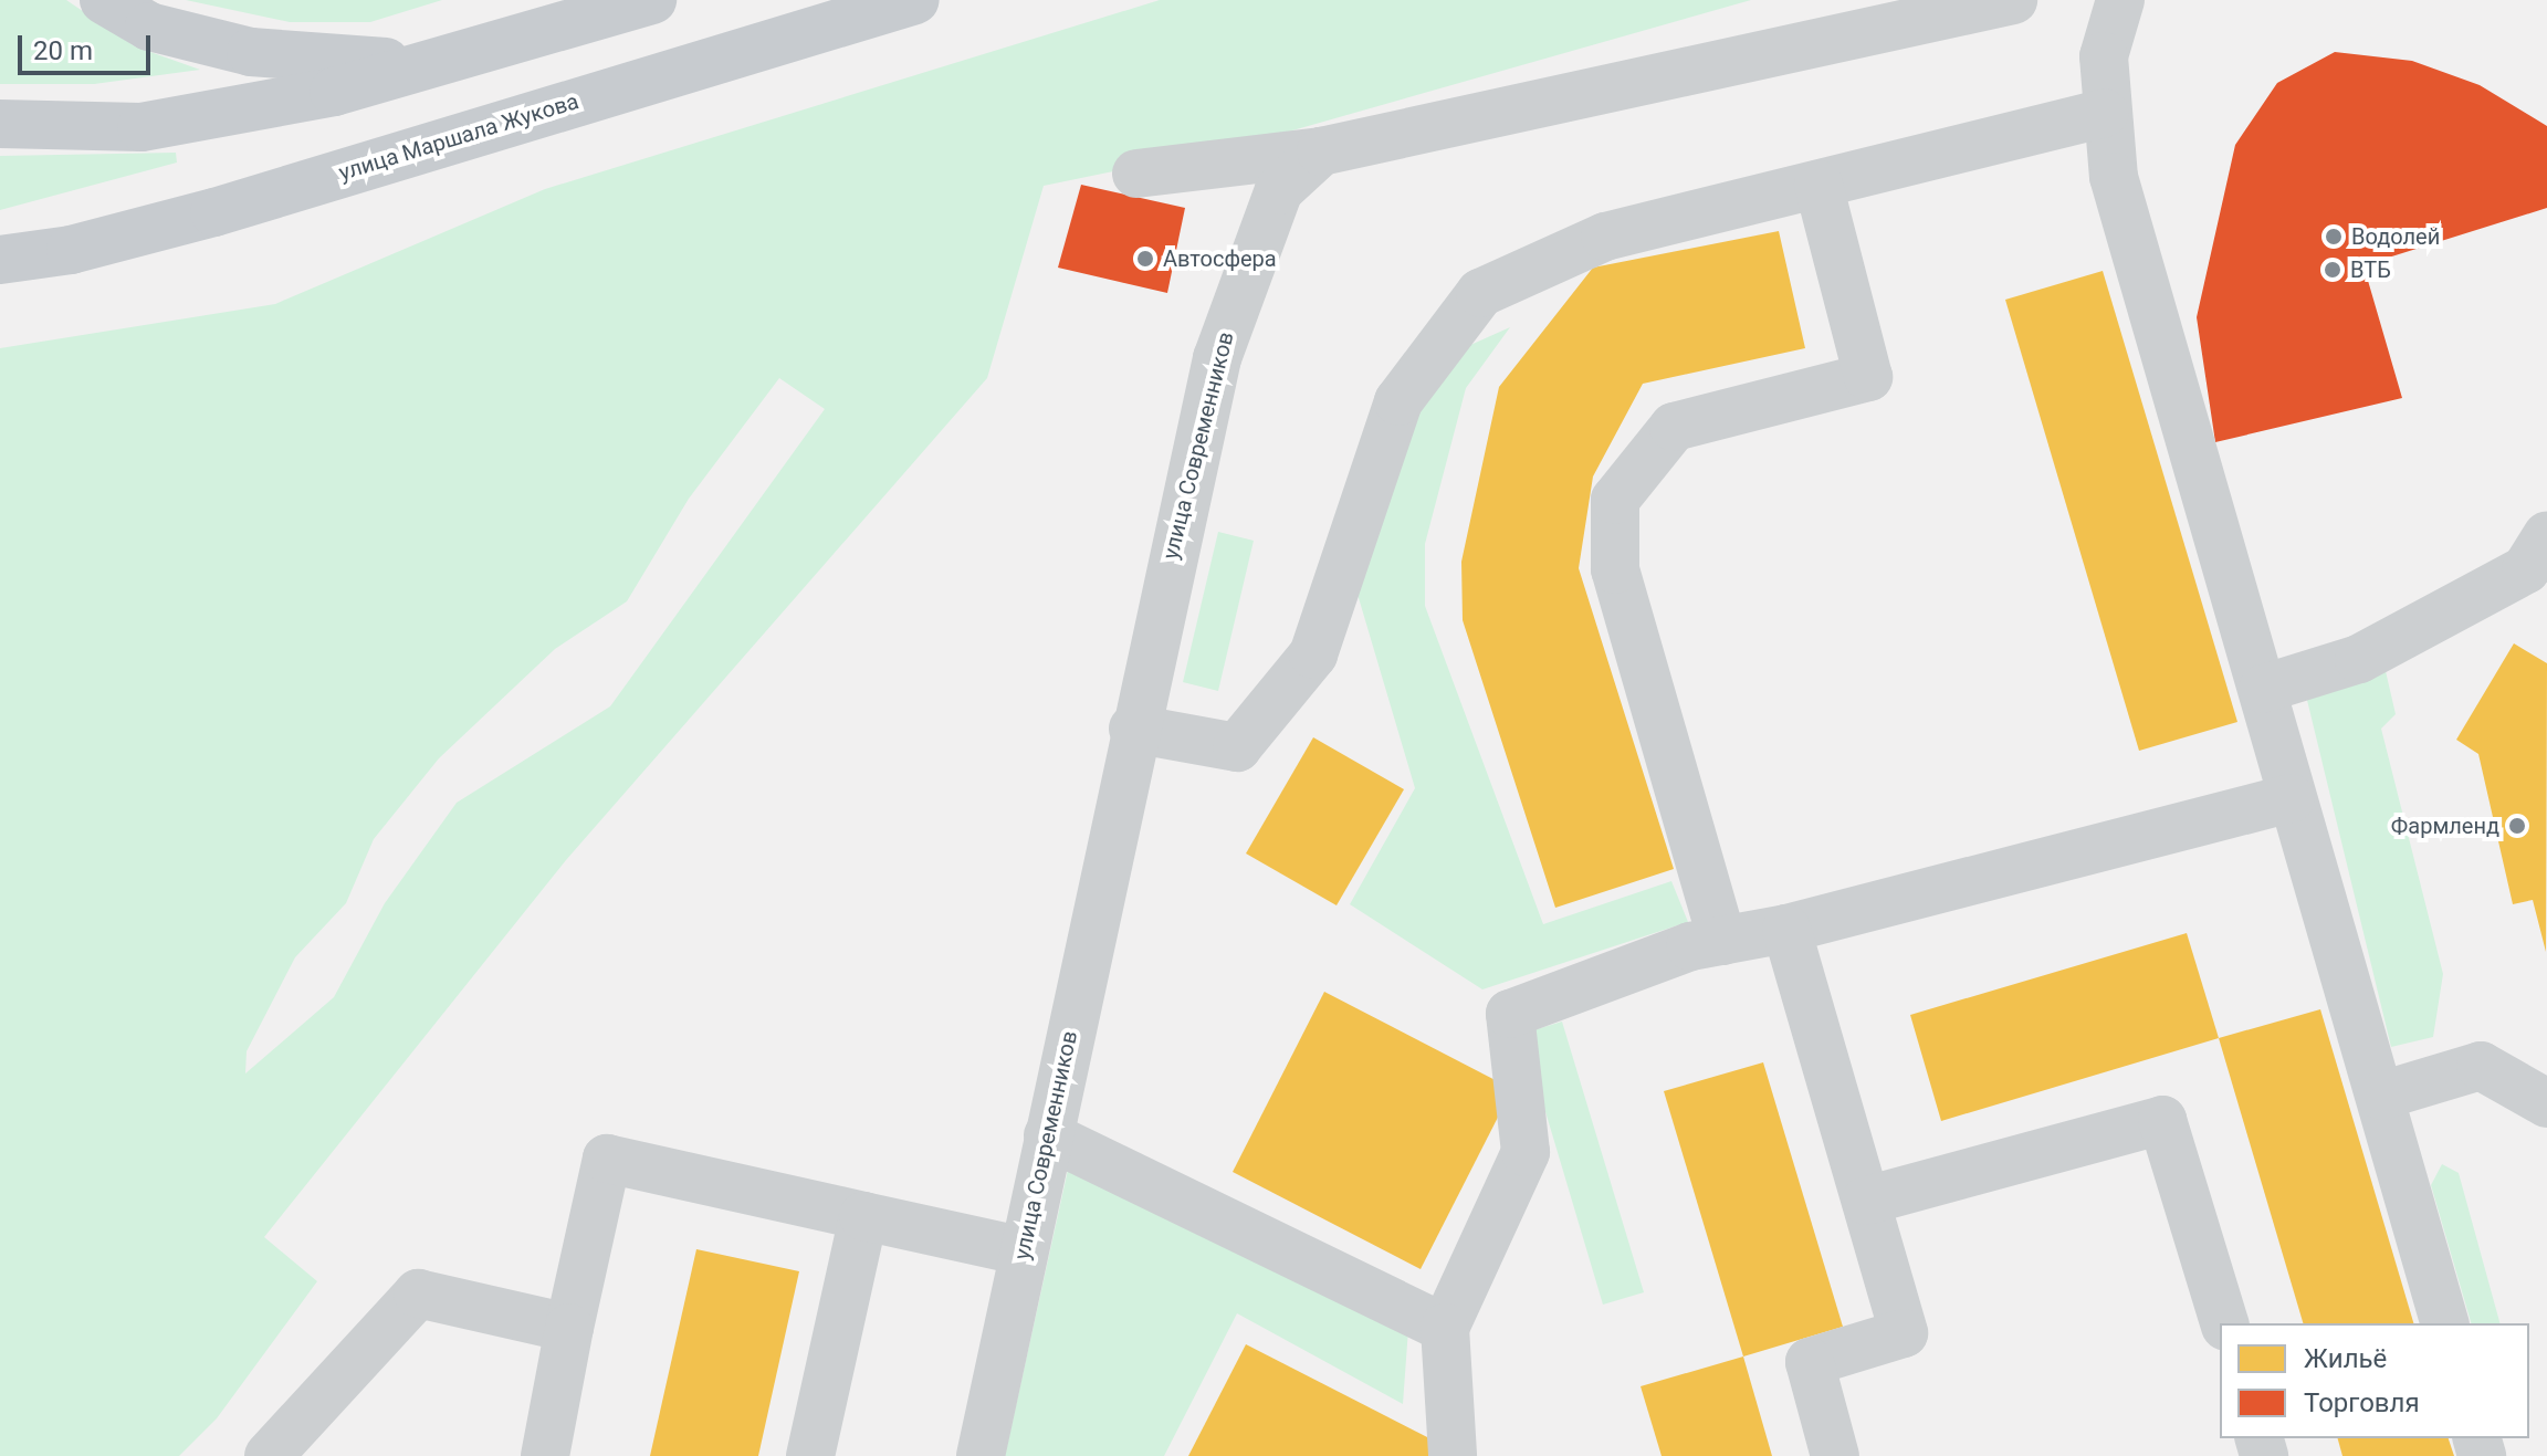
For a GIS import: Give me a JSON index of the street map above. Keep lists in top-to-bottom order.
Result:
{
  "streets": {
    "main road": ["улица Маршала Жукова"],
    "street": ["улица Современников"]
  },
  "places": [
    "Водолей",
    "Автосфера",
    "ВТБ",
    "Фармленд"
  ],
  "legend": ["Жильё", "Торговля"],
  "scale_bar": "20 m"
}
